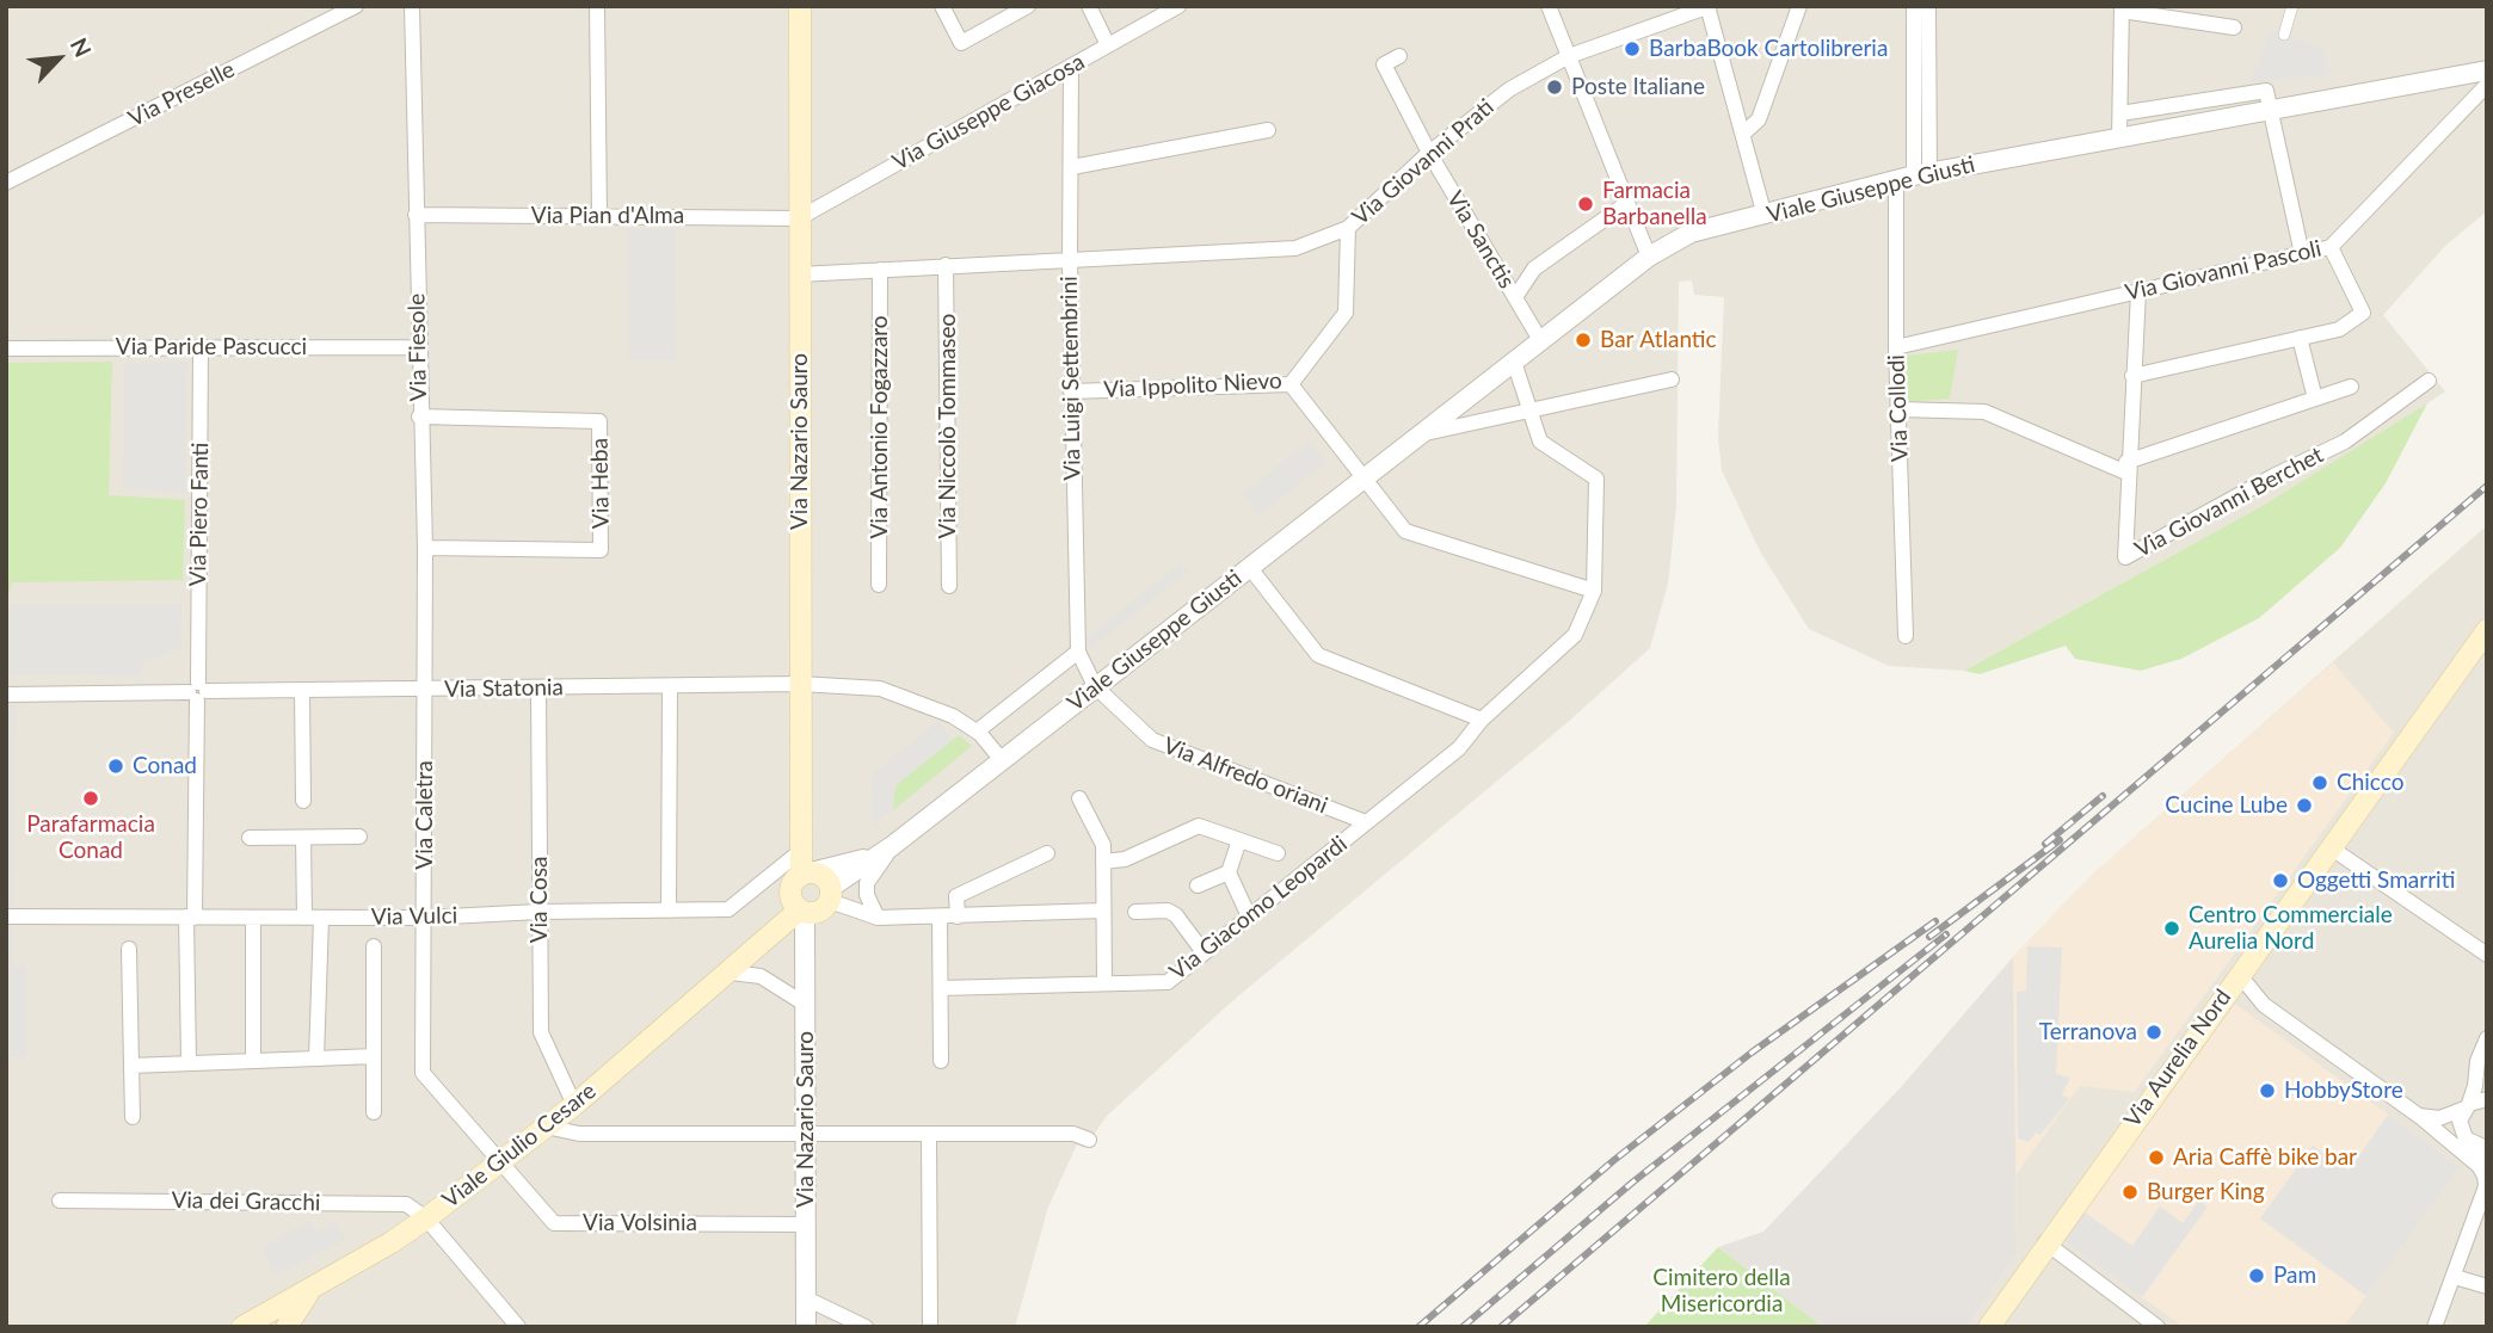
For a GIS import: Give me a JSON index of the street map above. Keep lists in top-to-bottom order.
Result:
{
  "streets": {
    "main road": [
      "Viale Giuseppe Giusti",
      "Via Nazario Sauro",
      "Via Aurelia Nord",
      "Viale Giulio Cesare"
    ],
    "street": [
      "Via Preselle",
      "Via Giuseppe Giacosa",
      "Via Giovanni Prati",
      "Via Pian d'Alma",
      "Via Sanctis",
      "Via Giovanni Pascoli",
      "Via Paride Pascucci",
      "Via Fiesole",
      "Via Luigi Settembrini",
      "Via Ippolito Nievo",
      "Via Collodi",
      "Via Niccolò Tommaseo",
      "Via Antonio Fogazzaro",
      "Via Heba",
      "Via Giovanni Berchet",
      "Via Piero Fanti",
      "Via Statonia",
      "Via Alfredo oriani",
      "Via Caletra",
      "Via Cosa",
      "Via Giacomo Leopardi",
      "Via Vulci",
      "Via dei Gracchi",
      "Via Volsinia"
    ]
  },
  "crossings": [
    ["Via Giuseppe Giacosa", "Via Pian d'Alma"],
    ["Via Giuseppe Giacosa", "Via Luigi Settembrini"],
    ["Via Giuseppe Giacosa", "Via Nazario Sauro"],
    ["Via Giovanni Prati", "Via Sanctis"],
    ["Via Giovanni Prati", "Via Luigi Settembrini"],
    ["Via Giovanni Prati", "Via Ippolito Nievo"],
    ["Via Giovanni Prati", "Via Niccolò Tommaseo"],
    ["Via Giovanni Prati", "Via Antonio Fogazzaro"],
    ["Via Giovanni Prati", "Via Nazario Sauro"],
    ["Viale Giuseppe Giusti", "Via Sanctis"],
    ["Viale Giuseppe Giusti", "Via Luigi Settembrini"],
    ["Viale Giuseppe Giusti", "Via Collodi"],
    ["Viale Giuseppe Giusti", "Via Nazario Sauro"],
    ["Viale Giuseppe Giusti", "Via Statonia"],
    ["Viale Giuseppe Giusti", "Via Alfredo oriani"],
    ["Viale Giuseppe Giusti", "Viale Giulio Cesare"],
    ["Via Pian d'Alma", "Via Fiesole"],
    ["Via Pian d'Alma", "Via Nazario Sauro"],
    ["Via Giovanni Pascoli", "Via Collodi"],
    ["Via Giovanni Pascoli", "Via Giovanni Berchet"],
    ["Via Paride Pascucci", "Via Fiesole"],
    ["Via Paride Pascucci", "Via Piero Fanti"],
    ["Via Fiesole", "Via Heba"],
    ["Via Fiesole", "Via Statonia"],
    ["Via Fiesole", "Via Caletra"],
    ["Via Luigi Settembrini", "Via Ippolito Nievo"],
    ["Via Luigi Settembrini", "Via Alfredo oriani"],
    ["Via Nazario Sauro", "Via Statonia"],
    ["Via Nazario Sauro", "Via Vulci"],
    ["Via Nazario Sauro", "Viale Giulio Cesare"],
    ["Via Nazario Sauro", "Via Volsinia"],
    ["Via Piero Fanti", "Via Statonia"],
    ["Via Piero Fanti", "Via Vulci"],
    ["Via Statonia", "Via Caletra"],
    ["Via Statonia", "Via Cosa"],
    ["Via Alfredo oriani", "Via Giacomo Leopardi"],
    ["Via Caletra", "Via Vulci"],
    ["Via Caletra", "Viale Giulio Cesare"],
    ["Via Caletra", "Via Volsinia"],
    ["Via Cosa", "Via Vulci"],
    ["Via Cosa", "Viale Giulio Cesare"],
    ["Viale Giulio Cesare", "Via dei Gracchi"],
    ["Viale Giulio Cesare", "Via Volsinia"]
  ],
  "parks": ["Cimitero della Misericordia"],
  "places": [
    "BarbaBook Cartolibreria",
    "Poste Italiane",
    "Farmacia Barbanella",
    "Bar Atlantic",
    "Conad",
    "Chicco",
    "Parafarmacia Conad",
    "Cucine Lube",
    "Oggetti Smarriti",
    "Centro Commerciale Aurelia Nord",
    "Terranova",
    "HobbyStore",
    "Aria Caffè bike bar",
    "Burger King",
    "Pam"
  ],
  "north": "top right"
}
